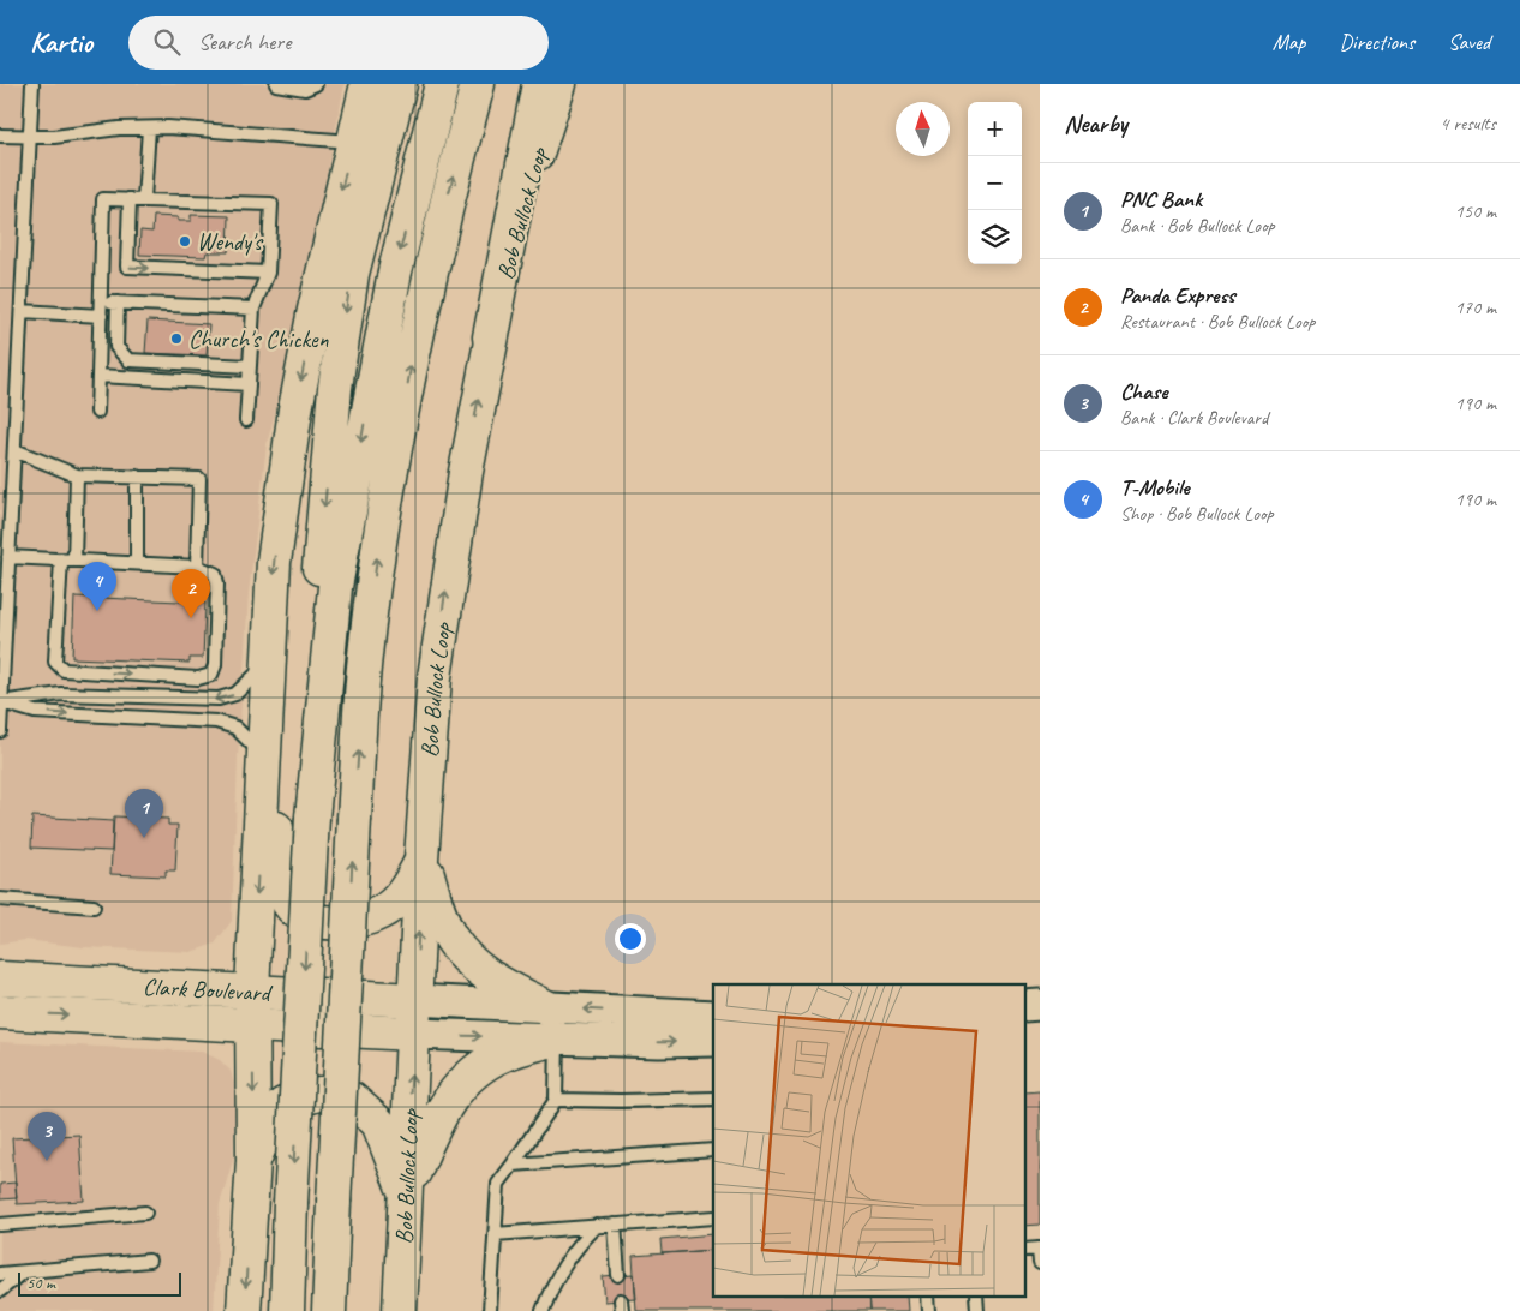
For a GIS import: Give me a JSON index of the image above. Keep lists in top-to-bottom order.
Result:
{
  "streets": {
    "main road": ["Bob Bullock Loop", "Clark Boulevard"]
  },
  "crossings": [
    ["Bob Bullock Loop", "Clark Boulevard"]
  ],
  "places": ["Wendy's", "Church's Chicken"],
  "scale_bar": "50 m",
  "north": "top",
  "page": {
    "header": "Kartio",
    "search": "Search here",
    "nav": ["Map", "Directions", "Saved"],
    "heading": ["Nearby", "4 results"],
    "map_buttons": ["+", "−"],
    "list": [
      {
        "mark": "1",
        "name": "PNC Bank",
        "note": "Bank · Bob Bullock Loop",
        "value": "150 m"
      },
      {
        "mark": "2",
        "name": "Panda Express",
        "note": "Restaurant · Bob Bullock Loop",
        "value": "170 m"
      },
      {
        "mark": "3",
        "name": "Chase",
        "note": "Bank · Clark Boulevard",
        "value": "190 m"
      },
      {
        "mark": "4",
        "name": "T-Mobile",
        "note": "Shop · Bob Bullock Loop",
        "value": "190 m"
      }
    ],
    "pins": [
      "4",
      "2",
      "1",
      "3"
    ],
    "scale": "50 m"
  }
}
